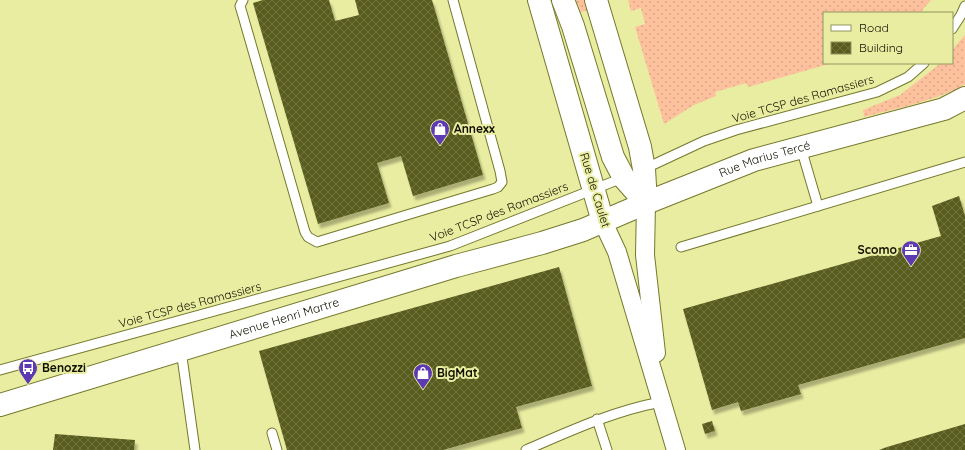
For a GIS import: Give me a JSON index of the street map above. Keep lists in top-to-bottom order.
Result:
{
  "streets": {
    "main road": ["Rue Marius Tercé", "Rue de Caulet", "Avenue Henri Martre"],
    "lane": ["Voie TCSP des Ramassiers"]
  },
  "crossings": [
    ["Voie TCSP des Ramassiers", "Rue de Caulet"],
    ["Rue Marius Tercé", "Rue de Caulet"],
    ["Rue Marius Tercé", "Avenue Henri Martre"]
  ],
  "places": {
    "shop": ["Annexx", "BigMat"],
    "office": ["Scomo"],
    "bus stop": ["Benozzi"]
  },
  "legend": ["Road", "Building"]
}
